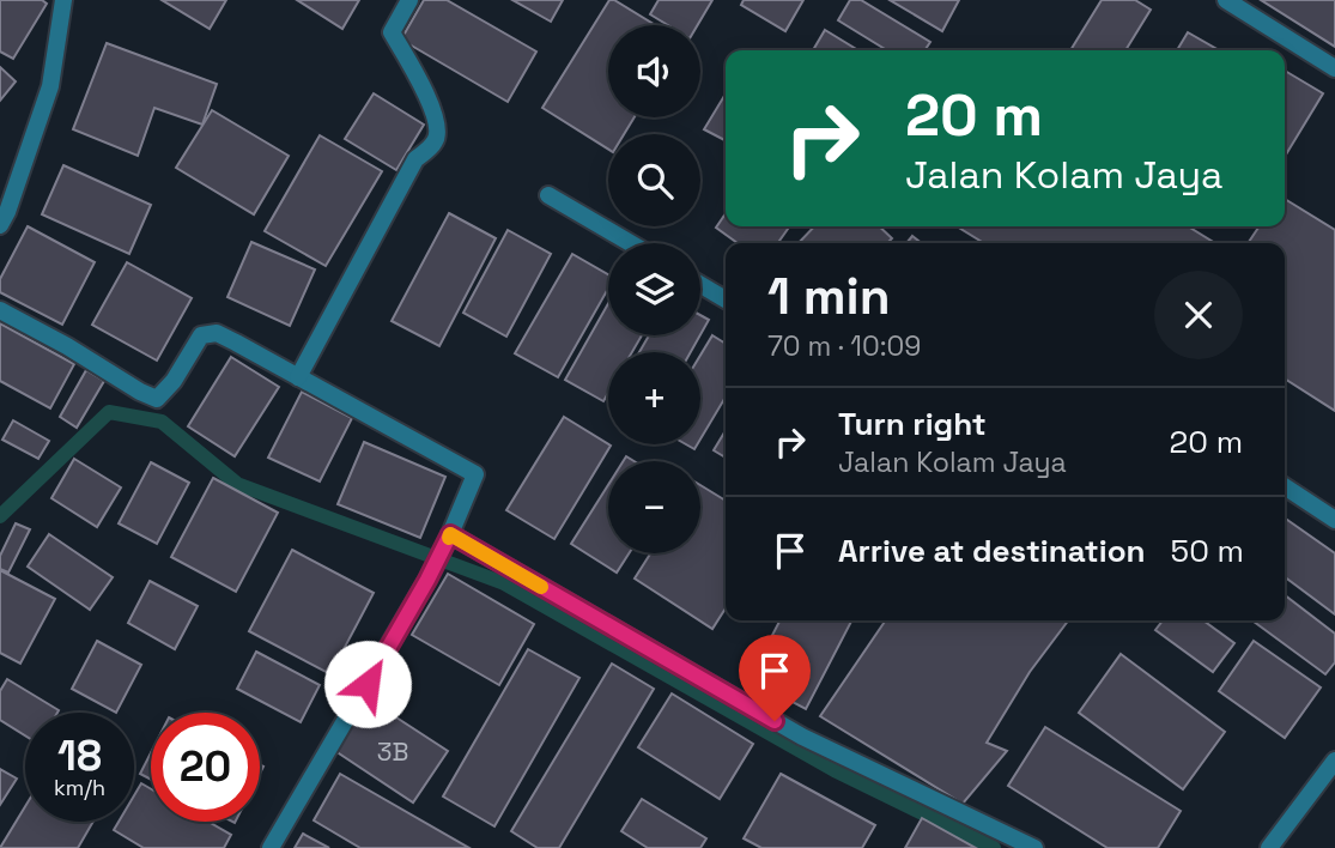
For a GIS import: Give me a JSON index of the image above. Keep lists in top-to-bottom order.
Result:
{
  "house_numbers": ["3B"],
  "page": {
    "map_buttons": ["+", "−"],
    "turn": ["20 m", "Jalan Kolam Jaya"],
    "heading": ["1 min", "70 m · 10:09"],
    "list": [
      {
        "name": "Turn right",
        "note": "Jalan Kolam Jaya",
        "value": "20 m"
      },
      {
        "name": "Arrive at destination",
        "value": "50 m"
      }
    ],
    "speed": "18 km/h",
    "limit": "20"
  }
}
